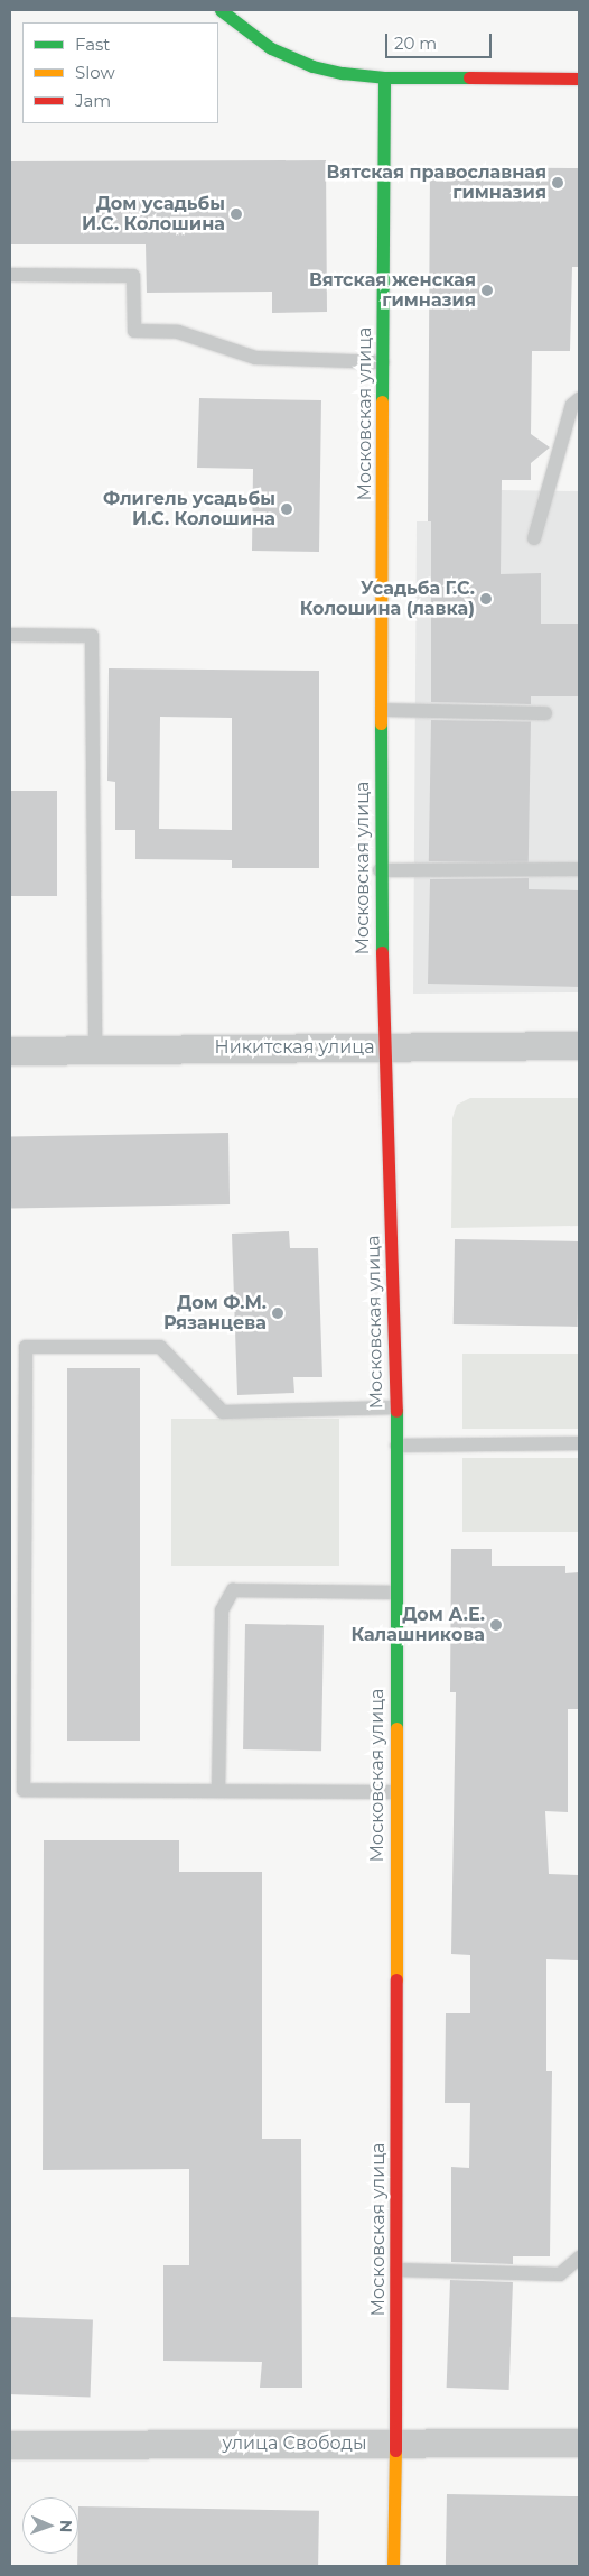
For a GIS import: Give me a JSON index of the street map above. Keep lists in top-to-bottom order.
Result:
{
  "streets": {
    "street": ["Московская улица", "Никитская улица", "улица Свободы"]
  },
  "crossings": [
    ["Московская улица", "Никитская улица"],
    ["Московская улица", "улица Свободы"]
  ],
  "places": [
    "Вятская православная гимназия",
    "Дом усадьбы И.С. Колошина",
    "Вятская женская гимназия",
    "Флигель усадьбы И.С. Колошина",
    "Усадьба Г.С. Колошина (лавка)",
    "Дом Ф.М. Рязанцева",
    "Дом А.Е. Калашникова"
  ],
  "legend": ["Fast", "Slow", "Jam"],
  "scale_bar": "20 m",
  "north": "right"
}
